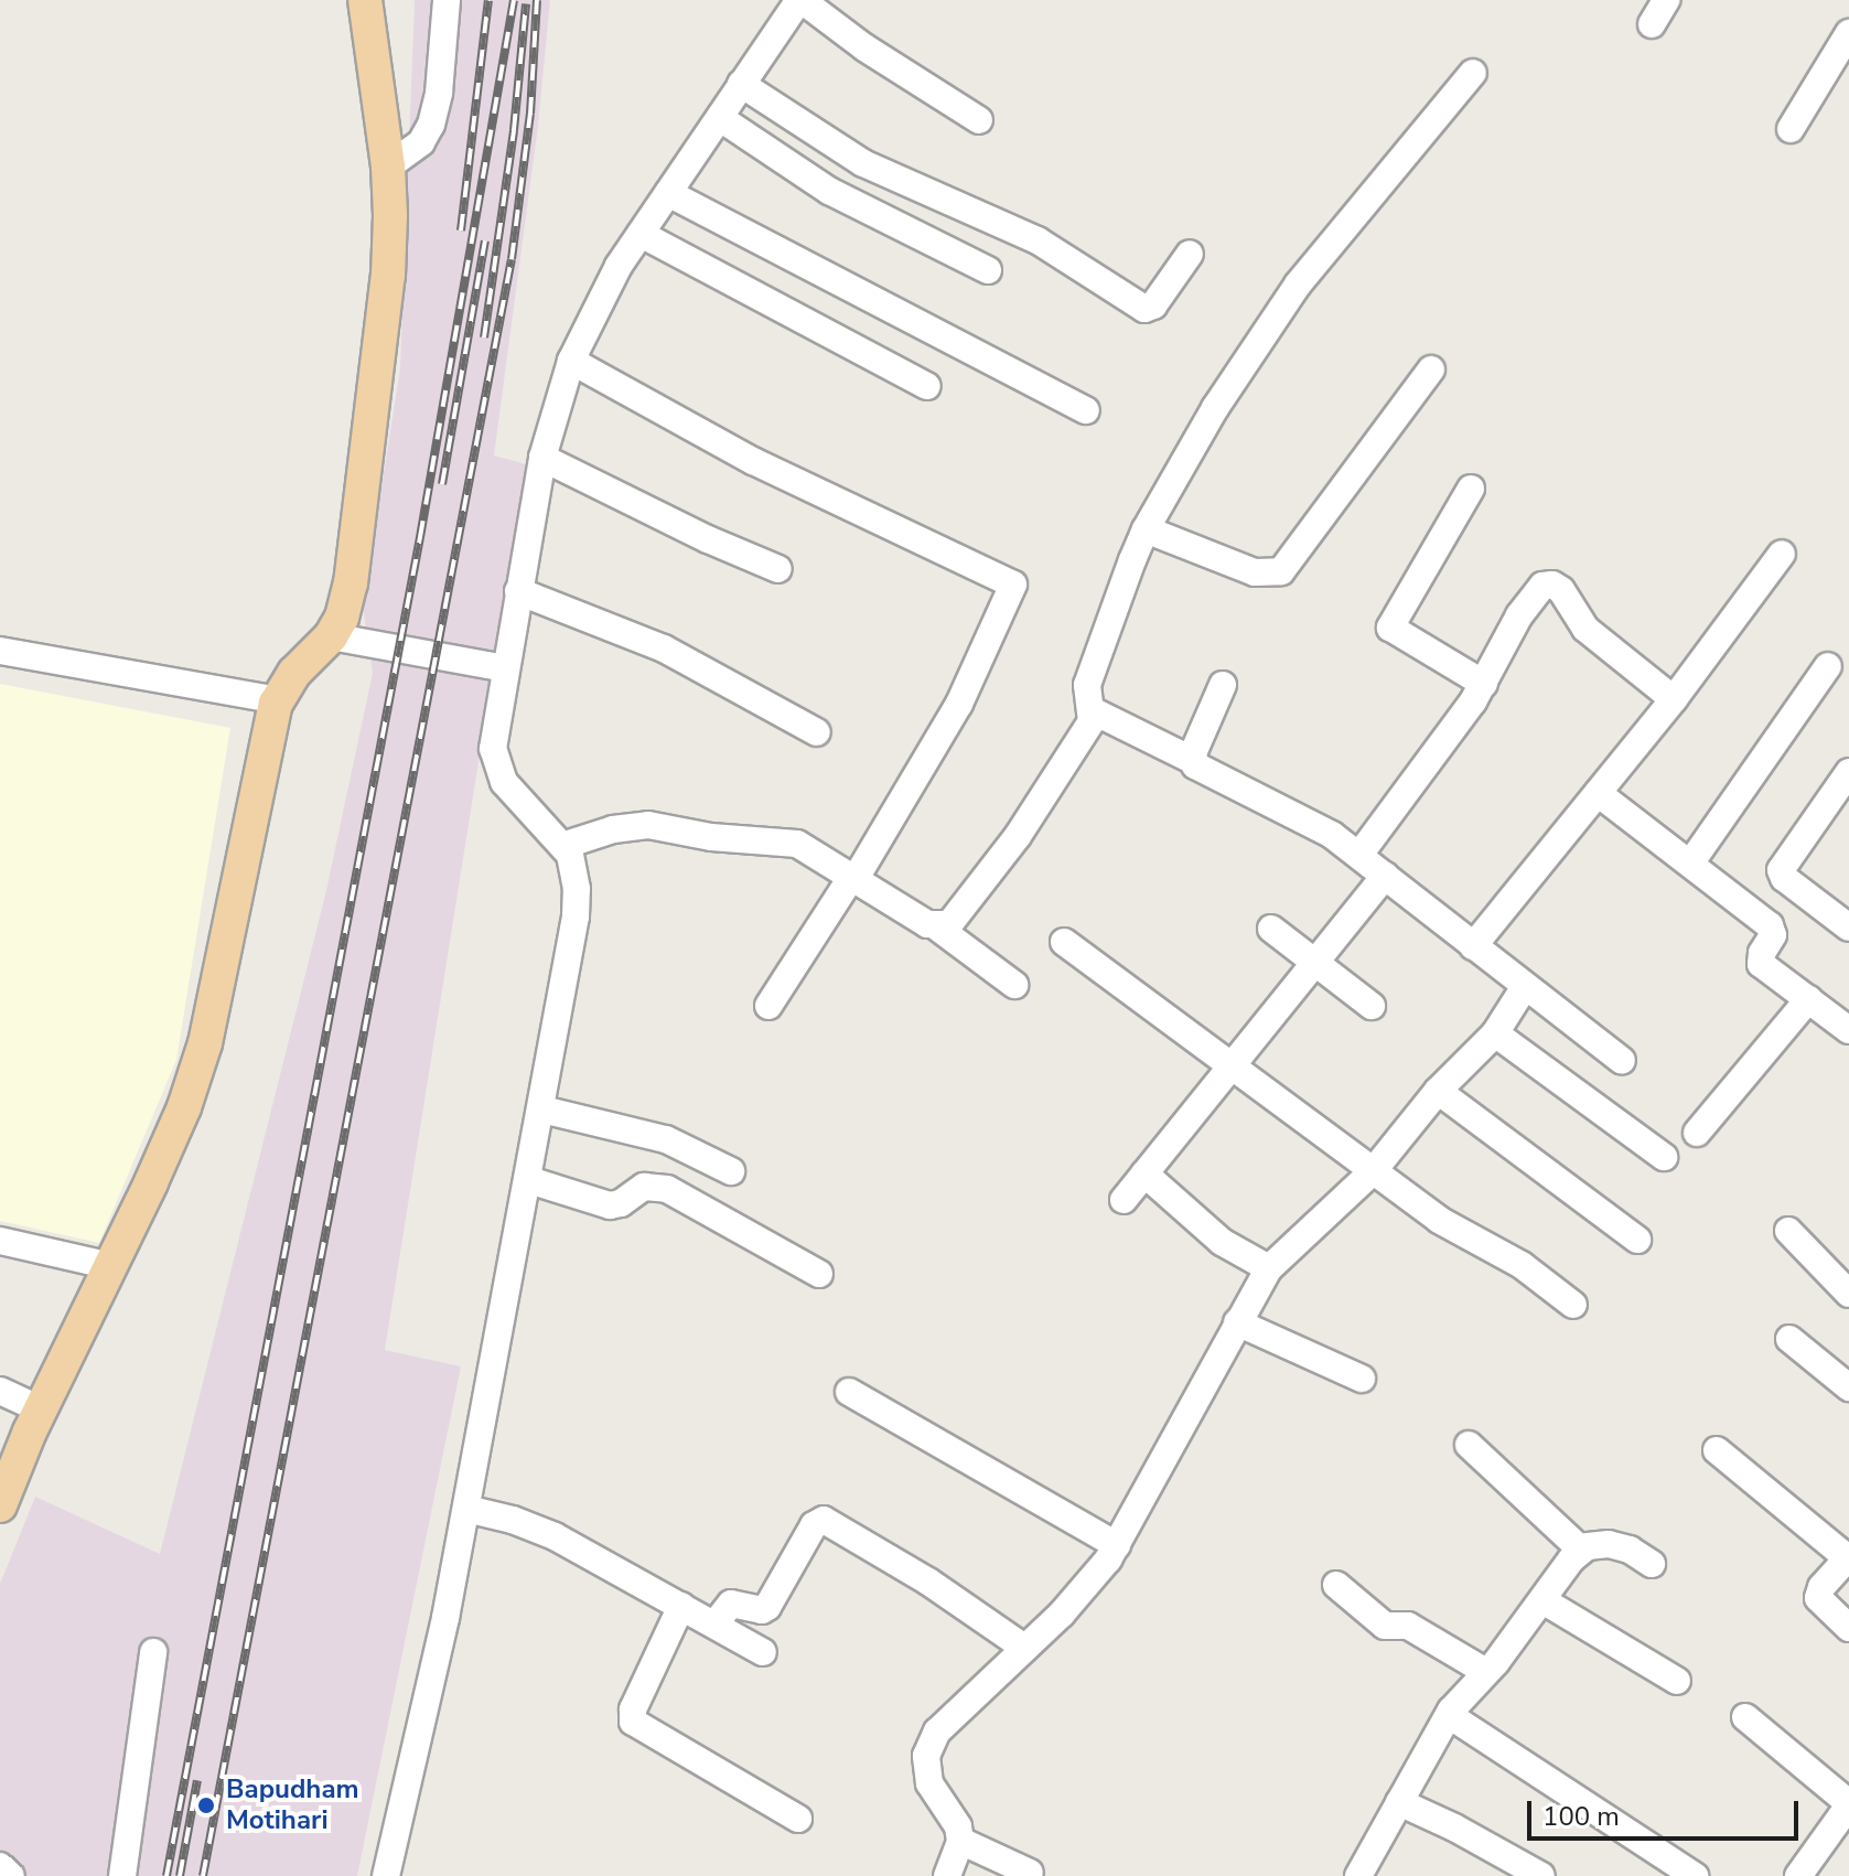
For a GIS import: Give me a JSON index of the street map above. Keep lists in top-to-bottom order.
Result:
{
  "places": ["Bapudham Motihari"],
  "scale_bar": "100 m"
}
